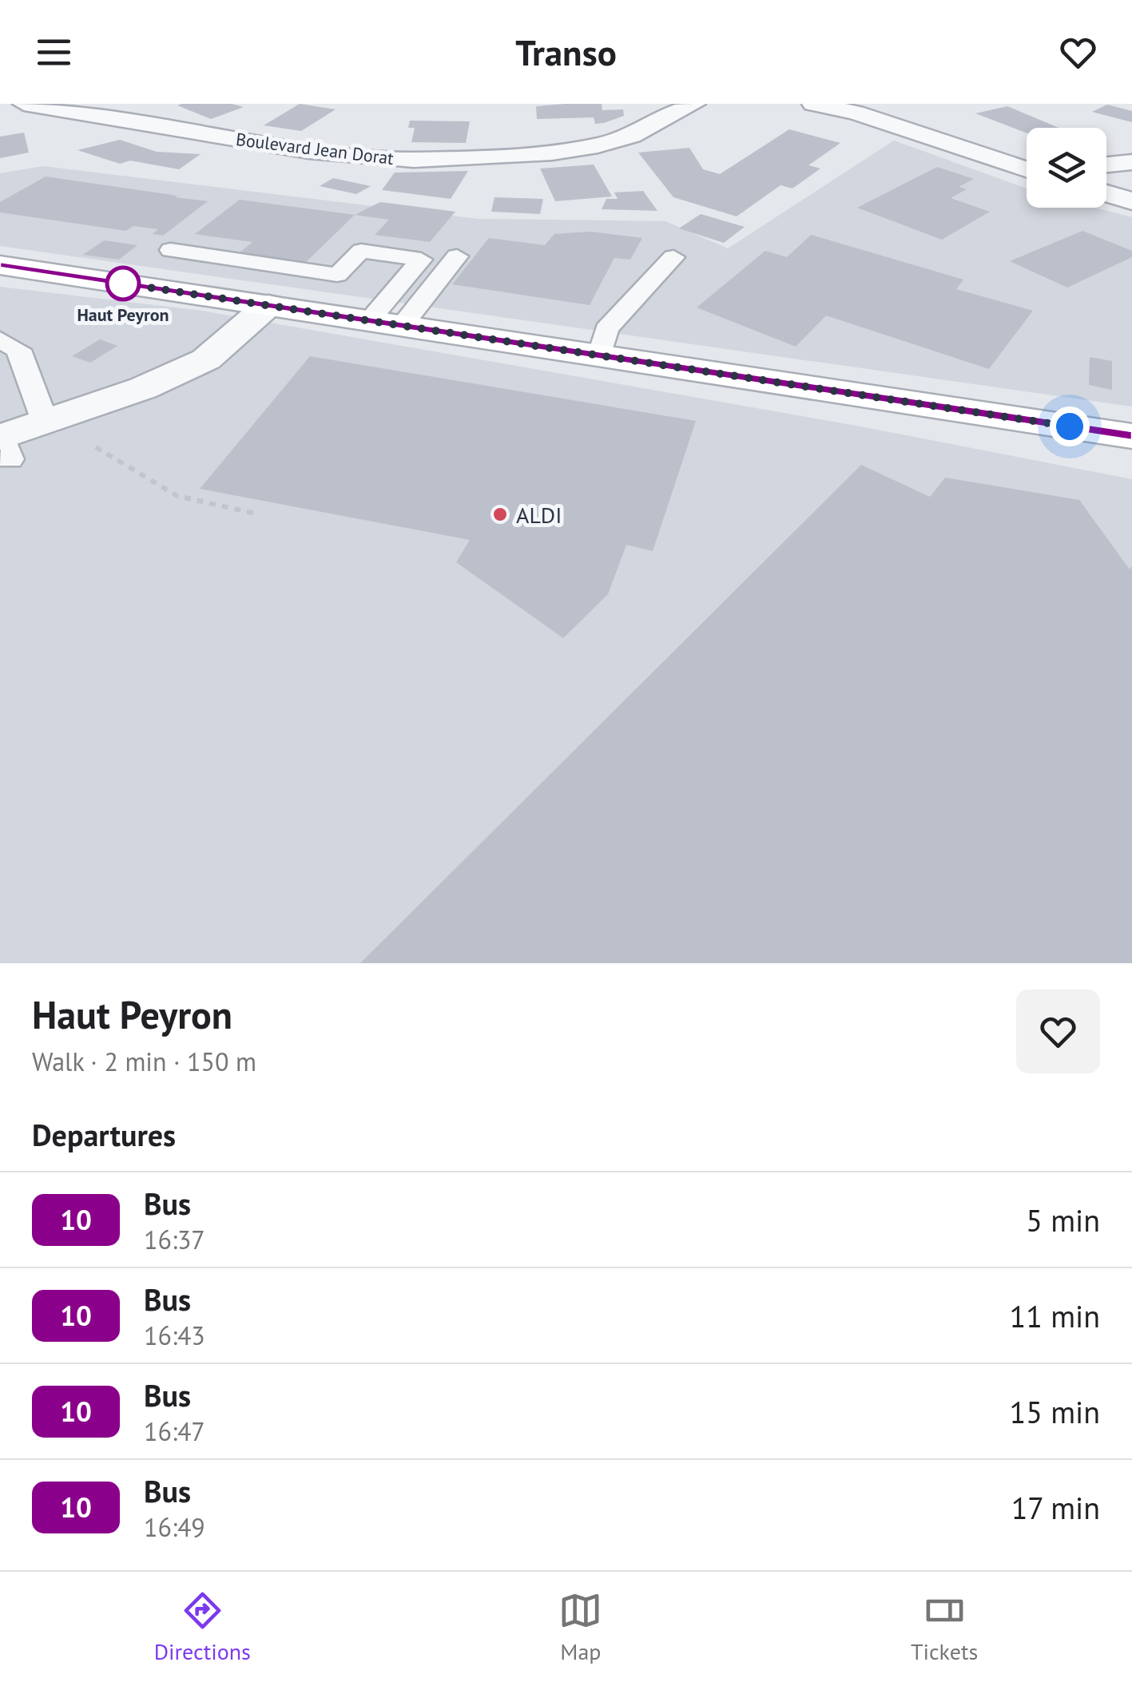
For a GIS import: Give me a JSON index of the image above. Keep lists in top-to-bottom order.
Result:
{
  "streets": {
    "street": ["Boulevard Jean Dorat"]
  },
  "places": ["Haut Peyron", "ALDI"],
  "lines": ["bus line 10"],
  "page": {
    "header": "Transo",
    "heading": [
      ["Haut Peyron", "Walk · 2 min · 150 m"],
      "Departures"
    ],
    "list": [
      {
        "mark": "10",
        "name": "Bus",
        "note": "16:37",
        "value": "5 min"
      },
      {
        "mark": "10",
        "name": "Bus",
        "note": "16:43",
        "value": "11 min"
      },
      {
        "mark": "10",
        "name": "Bus",
        "note": "16:47",
        "value": "15 min"
      },
      {
        "mark": "10",
        "name": "Bus",
        "note": "16:49",
        "value": "17 min"
      }
    ],
    "tabs": ["Directions", "Map", "Tickets"]
  }
}
